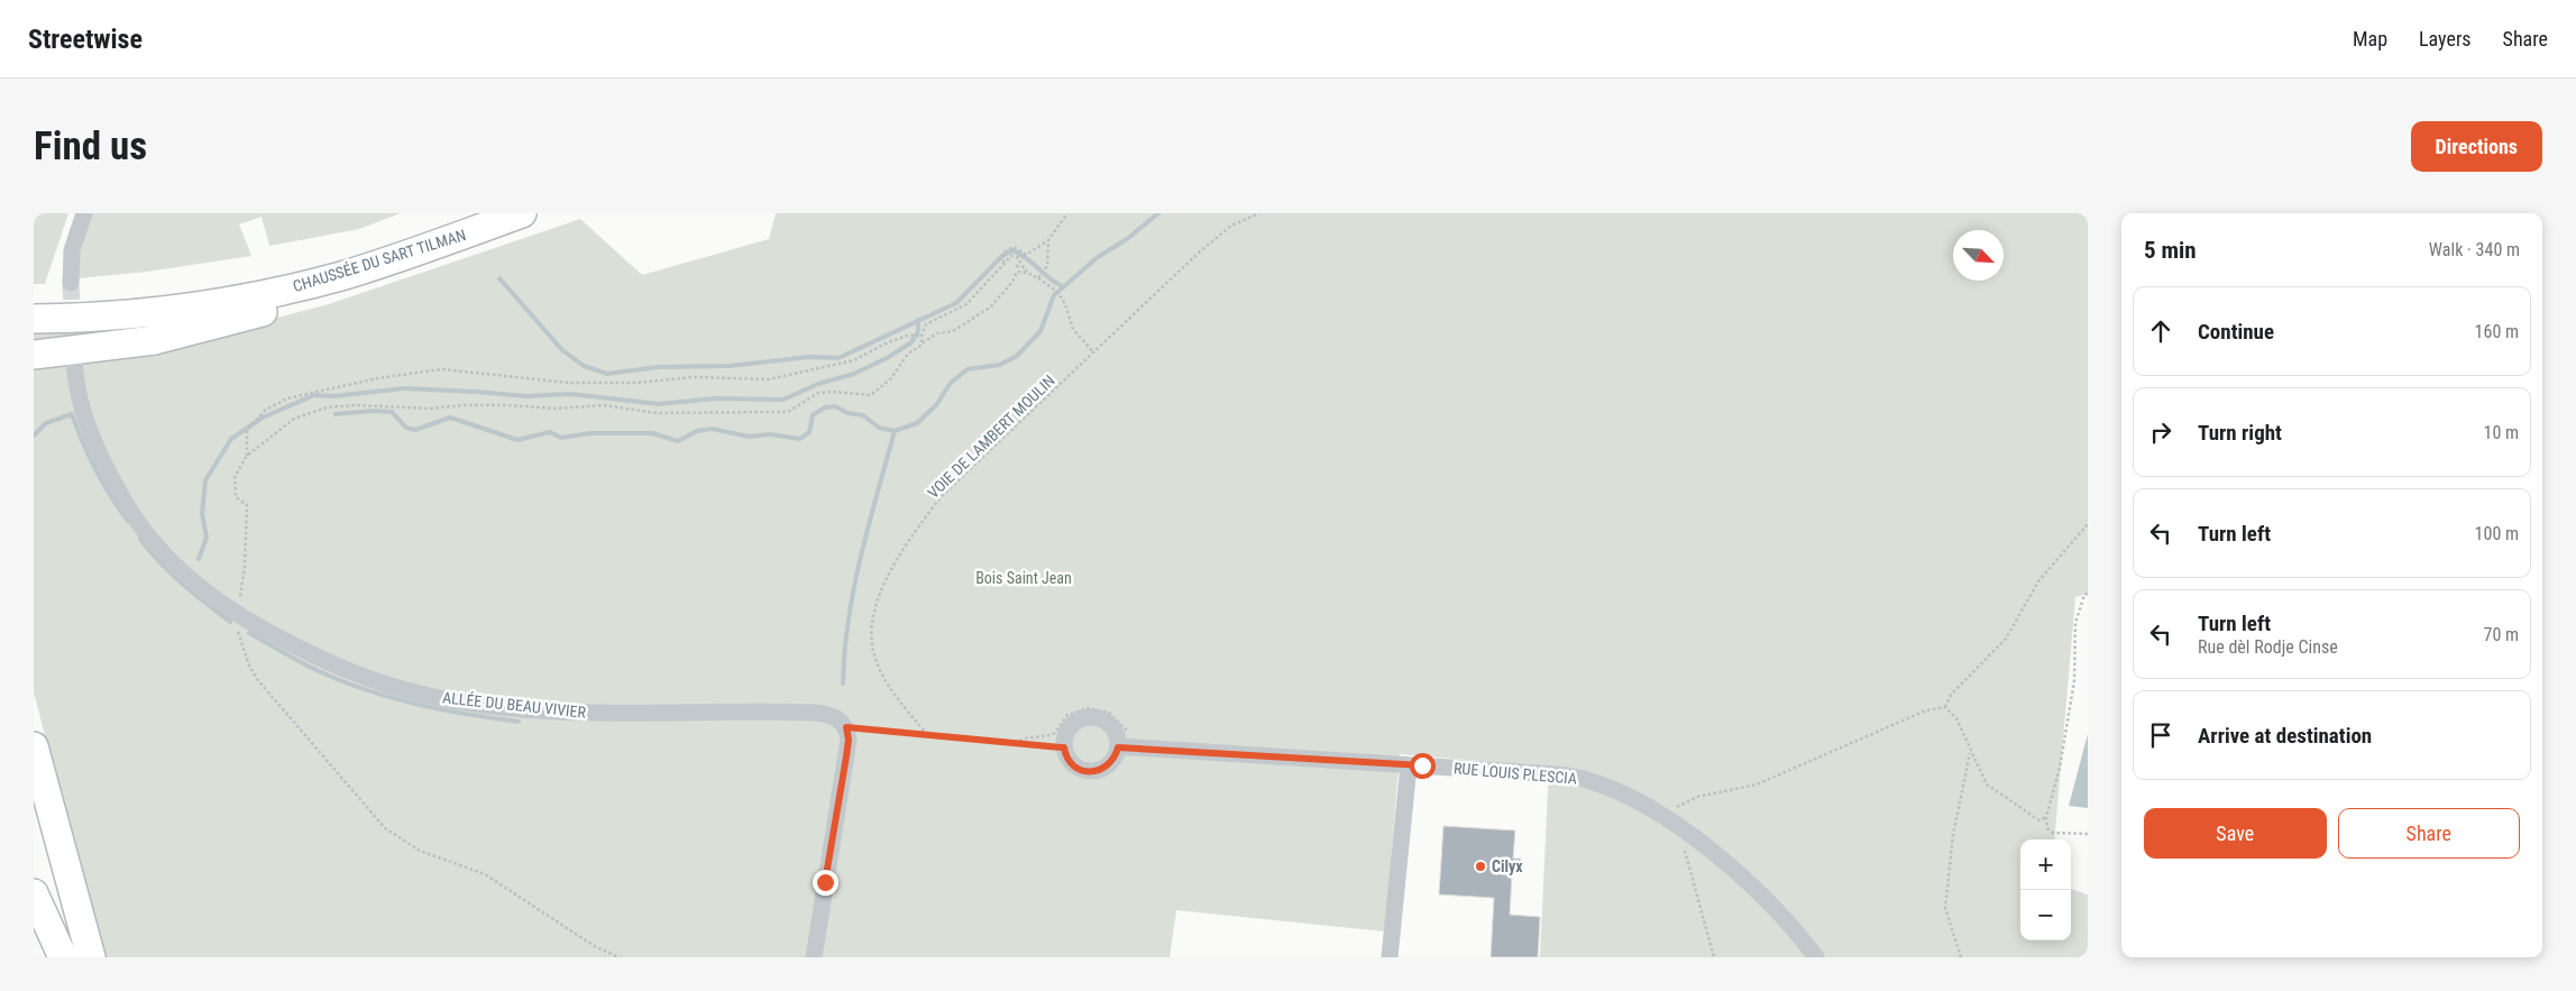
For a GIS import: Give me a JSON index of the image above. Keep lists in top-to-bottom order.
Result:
{
  "streets": {
    "highway": ["CHAUSSÉE DU SART TILMAN"],
    "street": ["ALLÉE DU BEAU VIVIER", "RUE LOUIS PLESCIA"],
    "path": ["VOIE DE LAMBERT MOULIN"]
  },
  "parks": ["Bois Saint Jean"],
  "places": ["Cilyx"],
  "north": "bottom right",
  "page": {
    "header": "Streetwise",
    "nav": ["Map", "Layers", "Share"],
    "buttons": [
      "Directions",
      ["Save", "Share"]
    ],
    "title": "Find us",
    "heading": ["5 min", "Walk · 340 m"],
    "list": [
      ["Continue", "160 m"],
      ["Turn right", "10 m"],
      ["Turn left", "100 m"],
      ["Turn left", "Rue dèl Rodje Cinse", "70 m"],
      "Arrive at destination"
    ],
    "map_buttons": ["+", "−"]
  }
}
